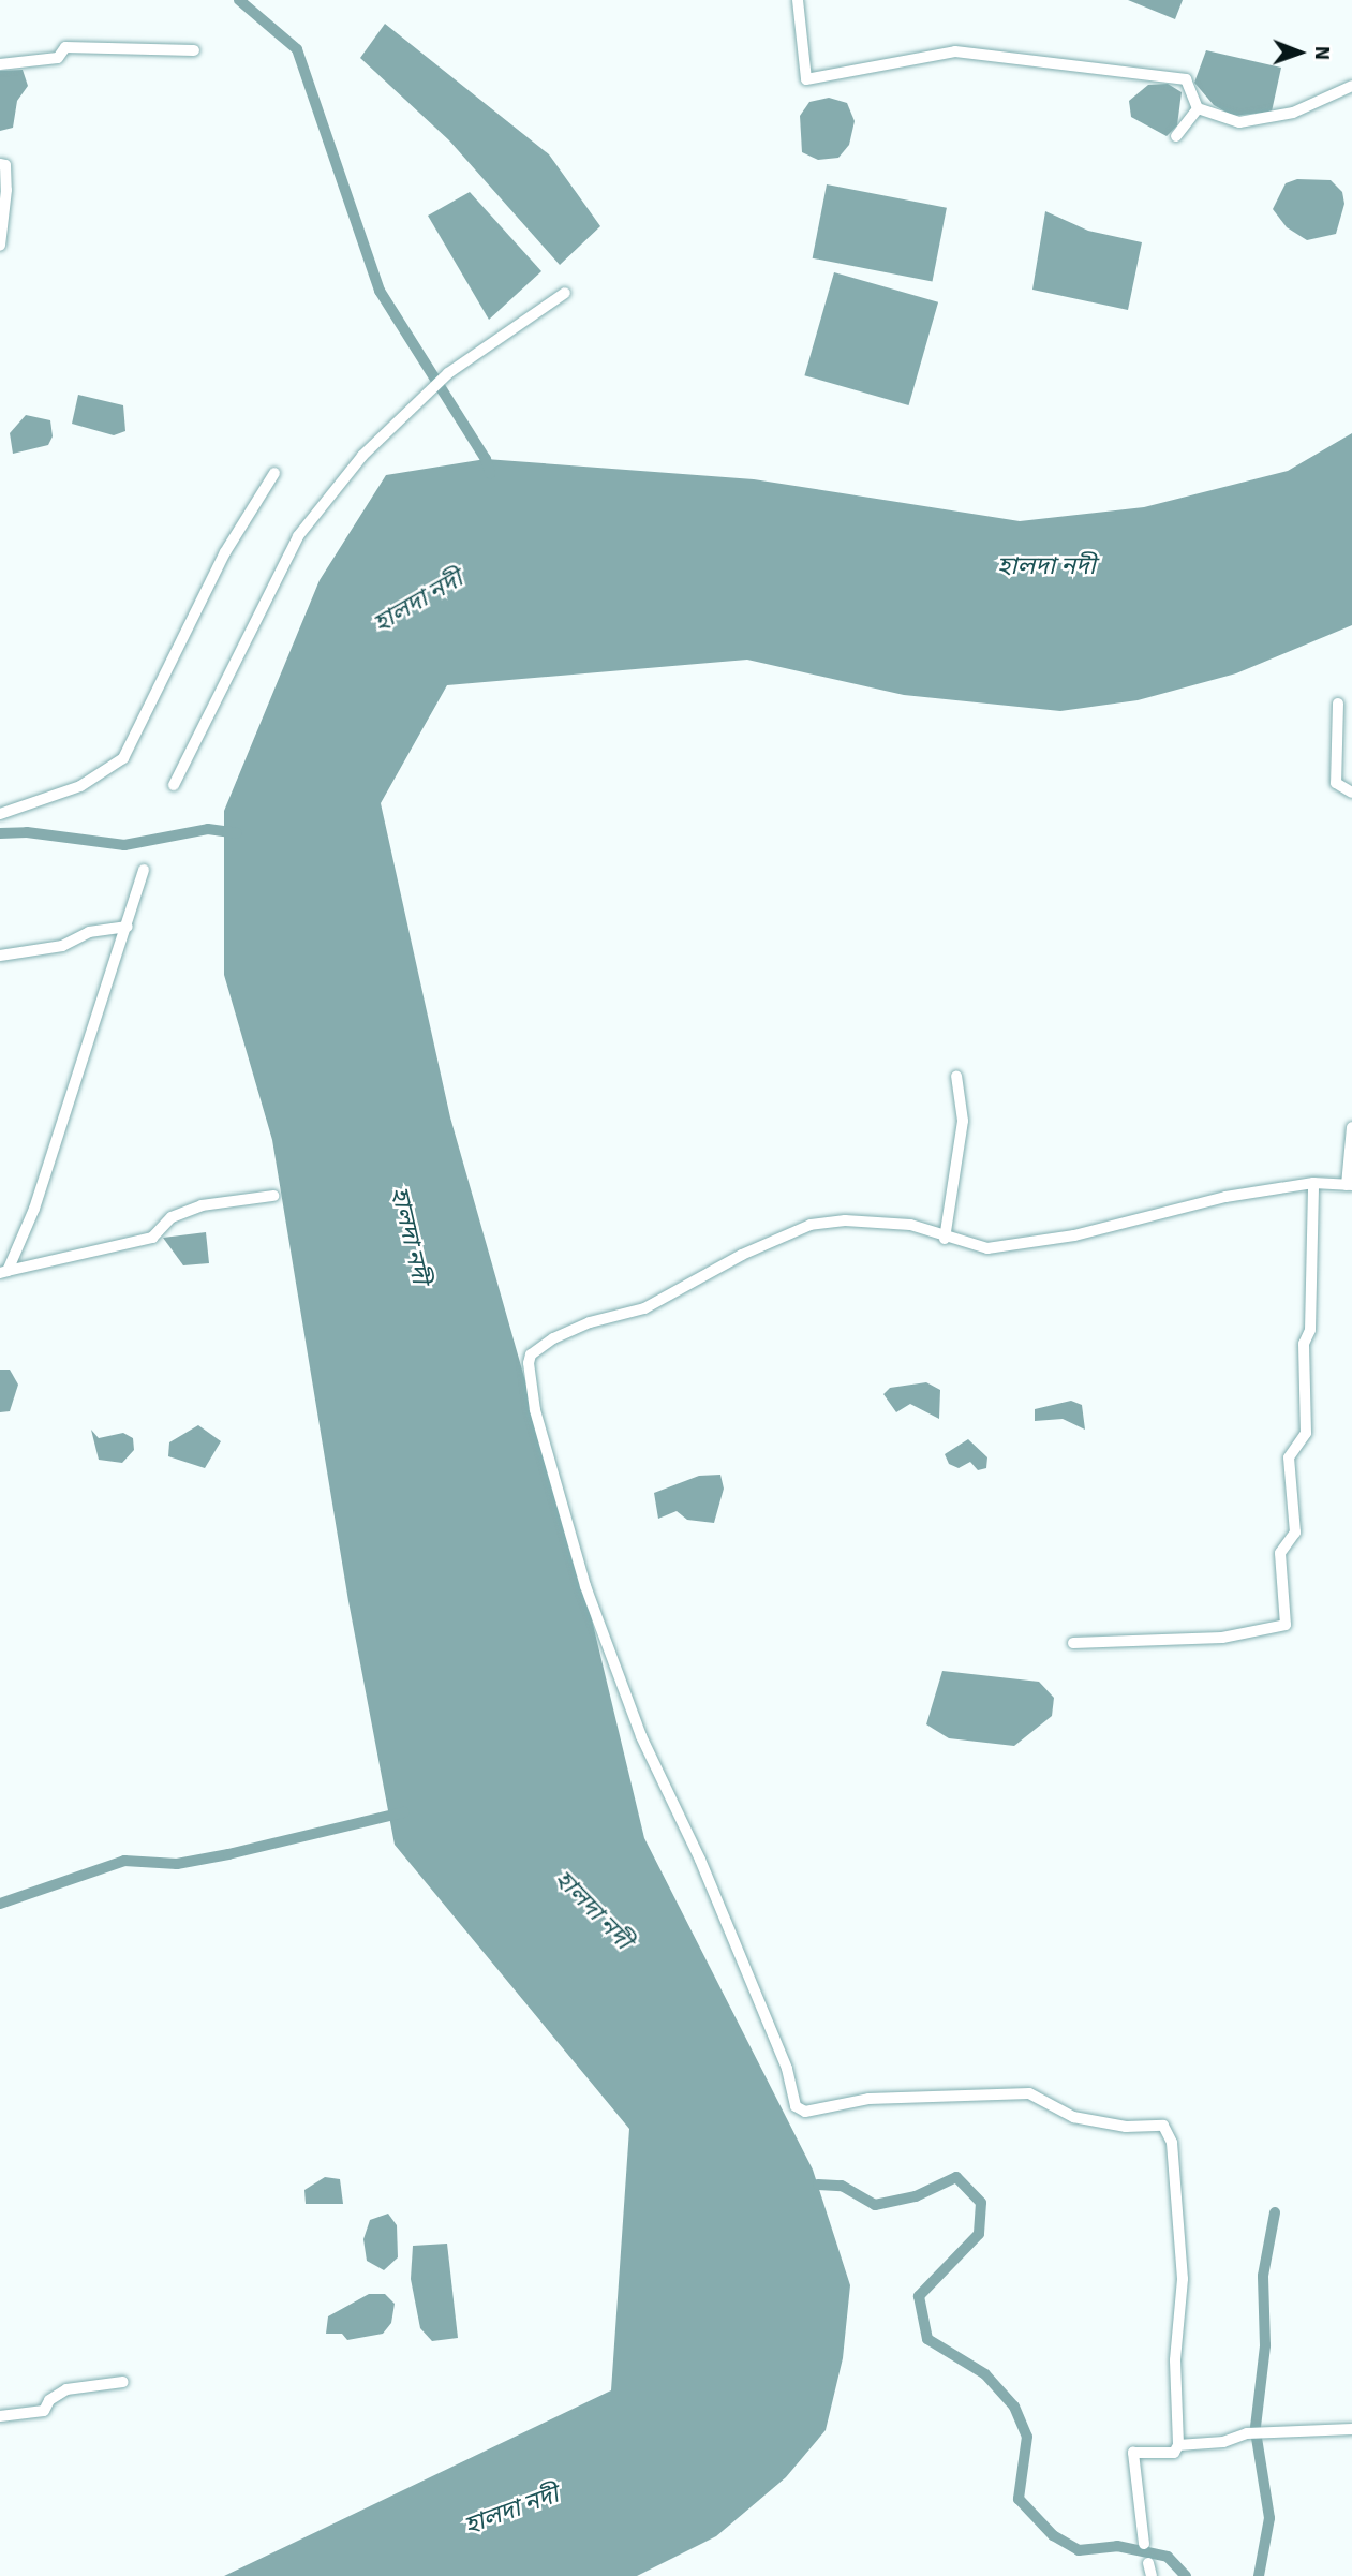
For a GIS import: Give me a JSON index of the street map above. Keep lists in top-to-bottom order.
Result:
{
  "water": ["হালদা নদী"],
  "north": "right"
}
